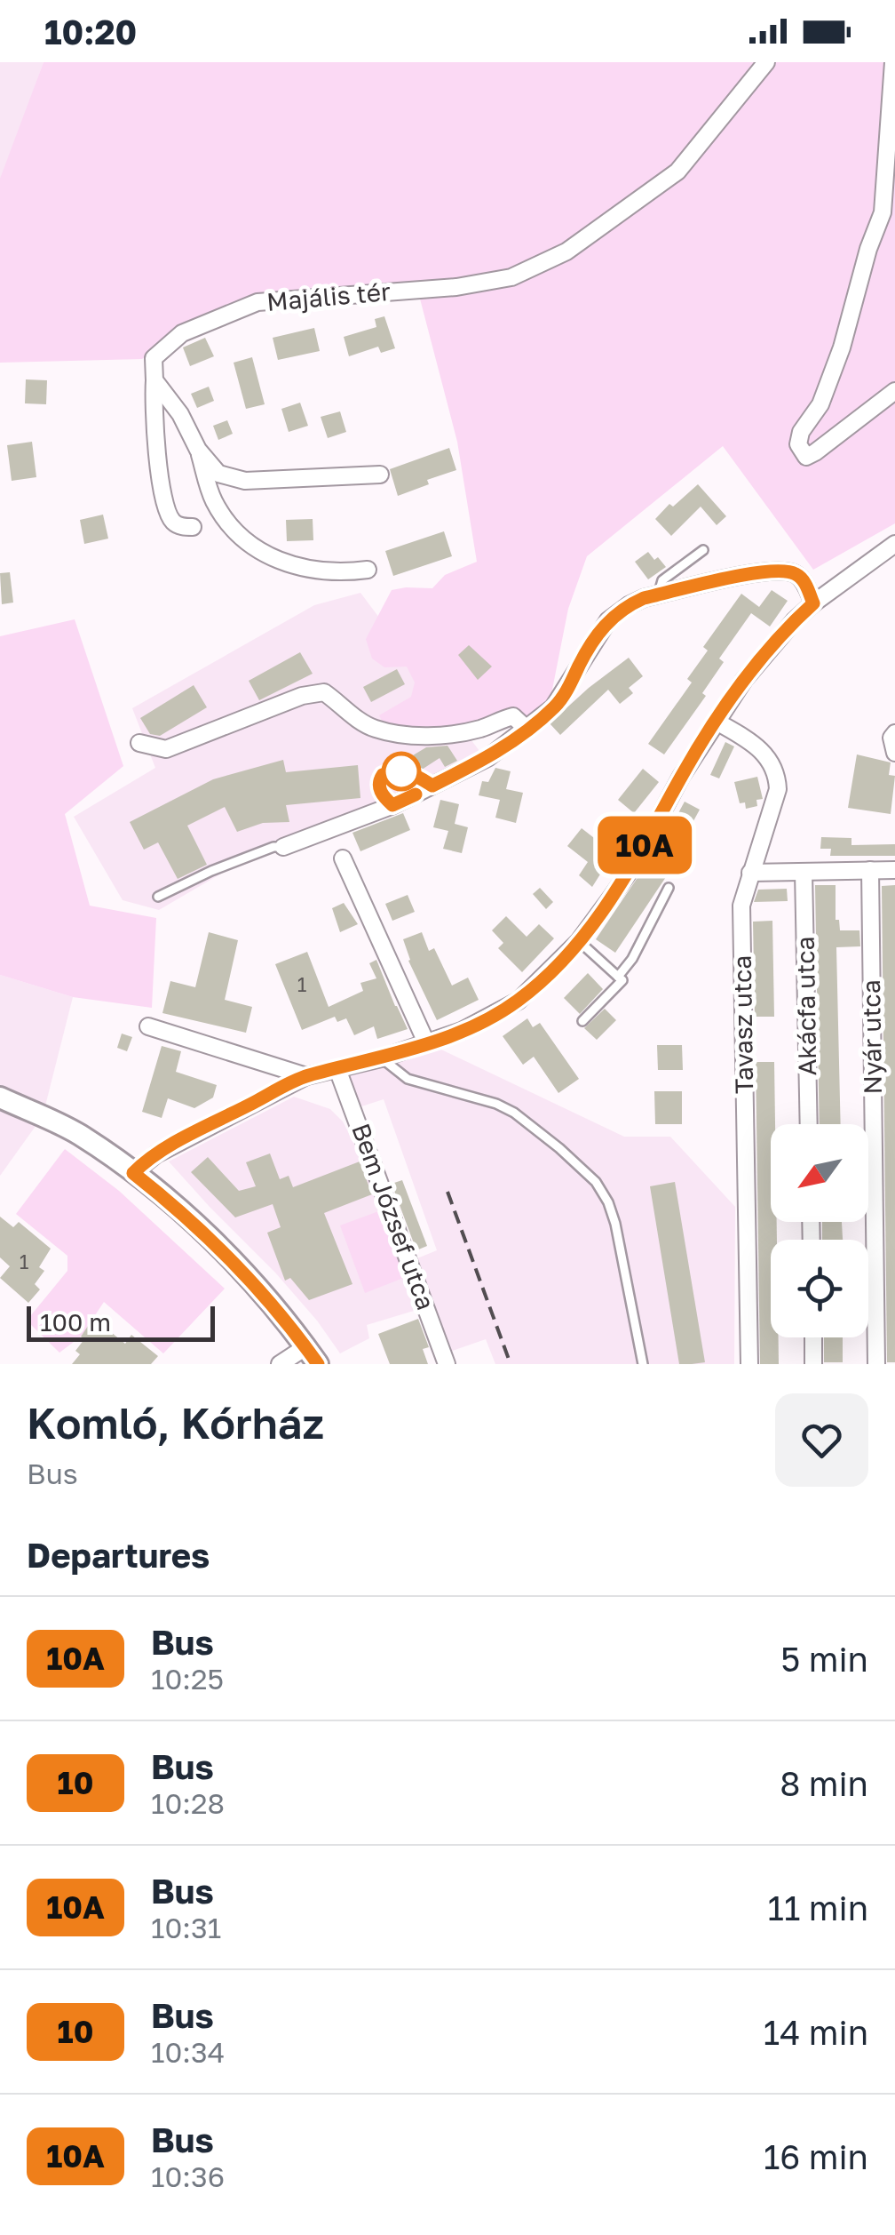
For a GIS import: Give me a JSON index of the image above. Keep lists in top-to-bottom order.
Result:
{
  "streets": {
    "street": [
      "Majális tér",
      "Akácfa utca",
      "Tavasz utca",
      "Nyár utca",
      "Bem József utca"
    ]
  },
  "lines": ["bus line 10A"],
  "house_numbers": ["1", "1"],
  "scale_bar": "100 m",
  "north": "bottom left",
  "page": {
    "status": "10:20",
    "on_map": "10A",
    "scale": "100 m",
    "heading": [
      ["Komló, Kórház", "Bus"],
      "Departures"
    ],
    "list": [
      {
        "mark": "10A",
        "name": "Bus",
        "note": "10:25",
        "value": "5 min"
      },
      {
        "mark": "10",
        "name": "Bus",
        "note": "10:28",
        "value": "8 min"
      },
      {
        "mark": "10A",
        "name": "Bus",
        "note": "10:31",
        "value": "11 min"
      },
      {
        "mark": "10",
        "name": "Bus",
        "note": "10:34",
        "value": "14 min"
      },
      {
        "mark": "10A",
        "name": "Bus",
        "note": "10:36",
        "value": "16 min"
      }
    ]
  }
}
